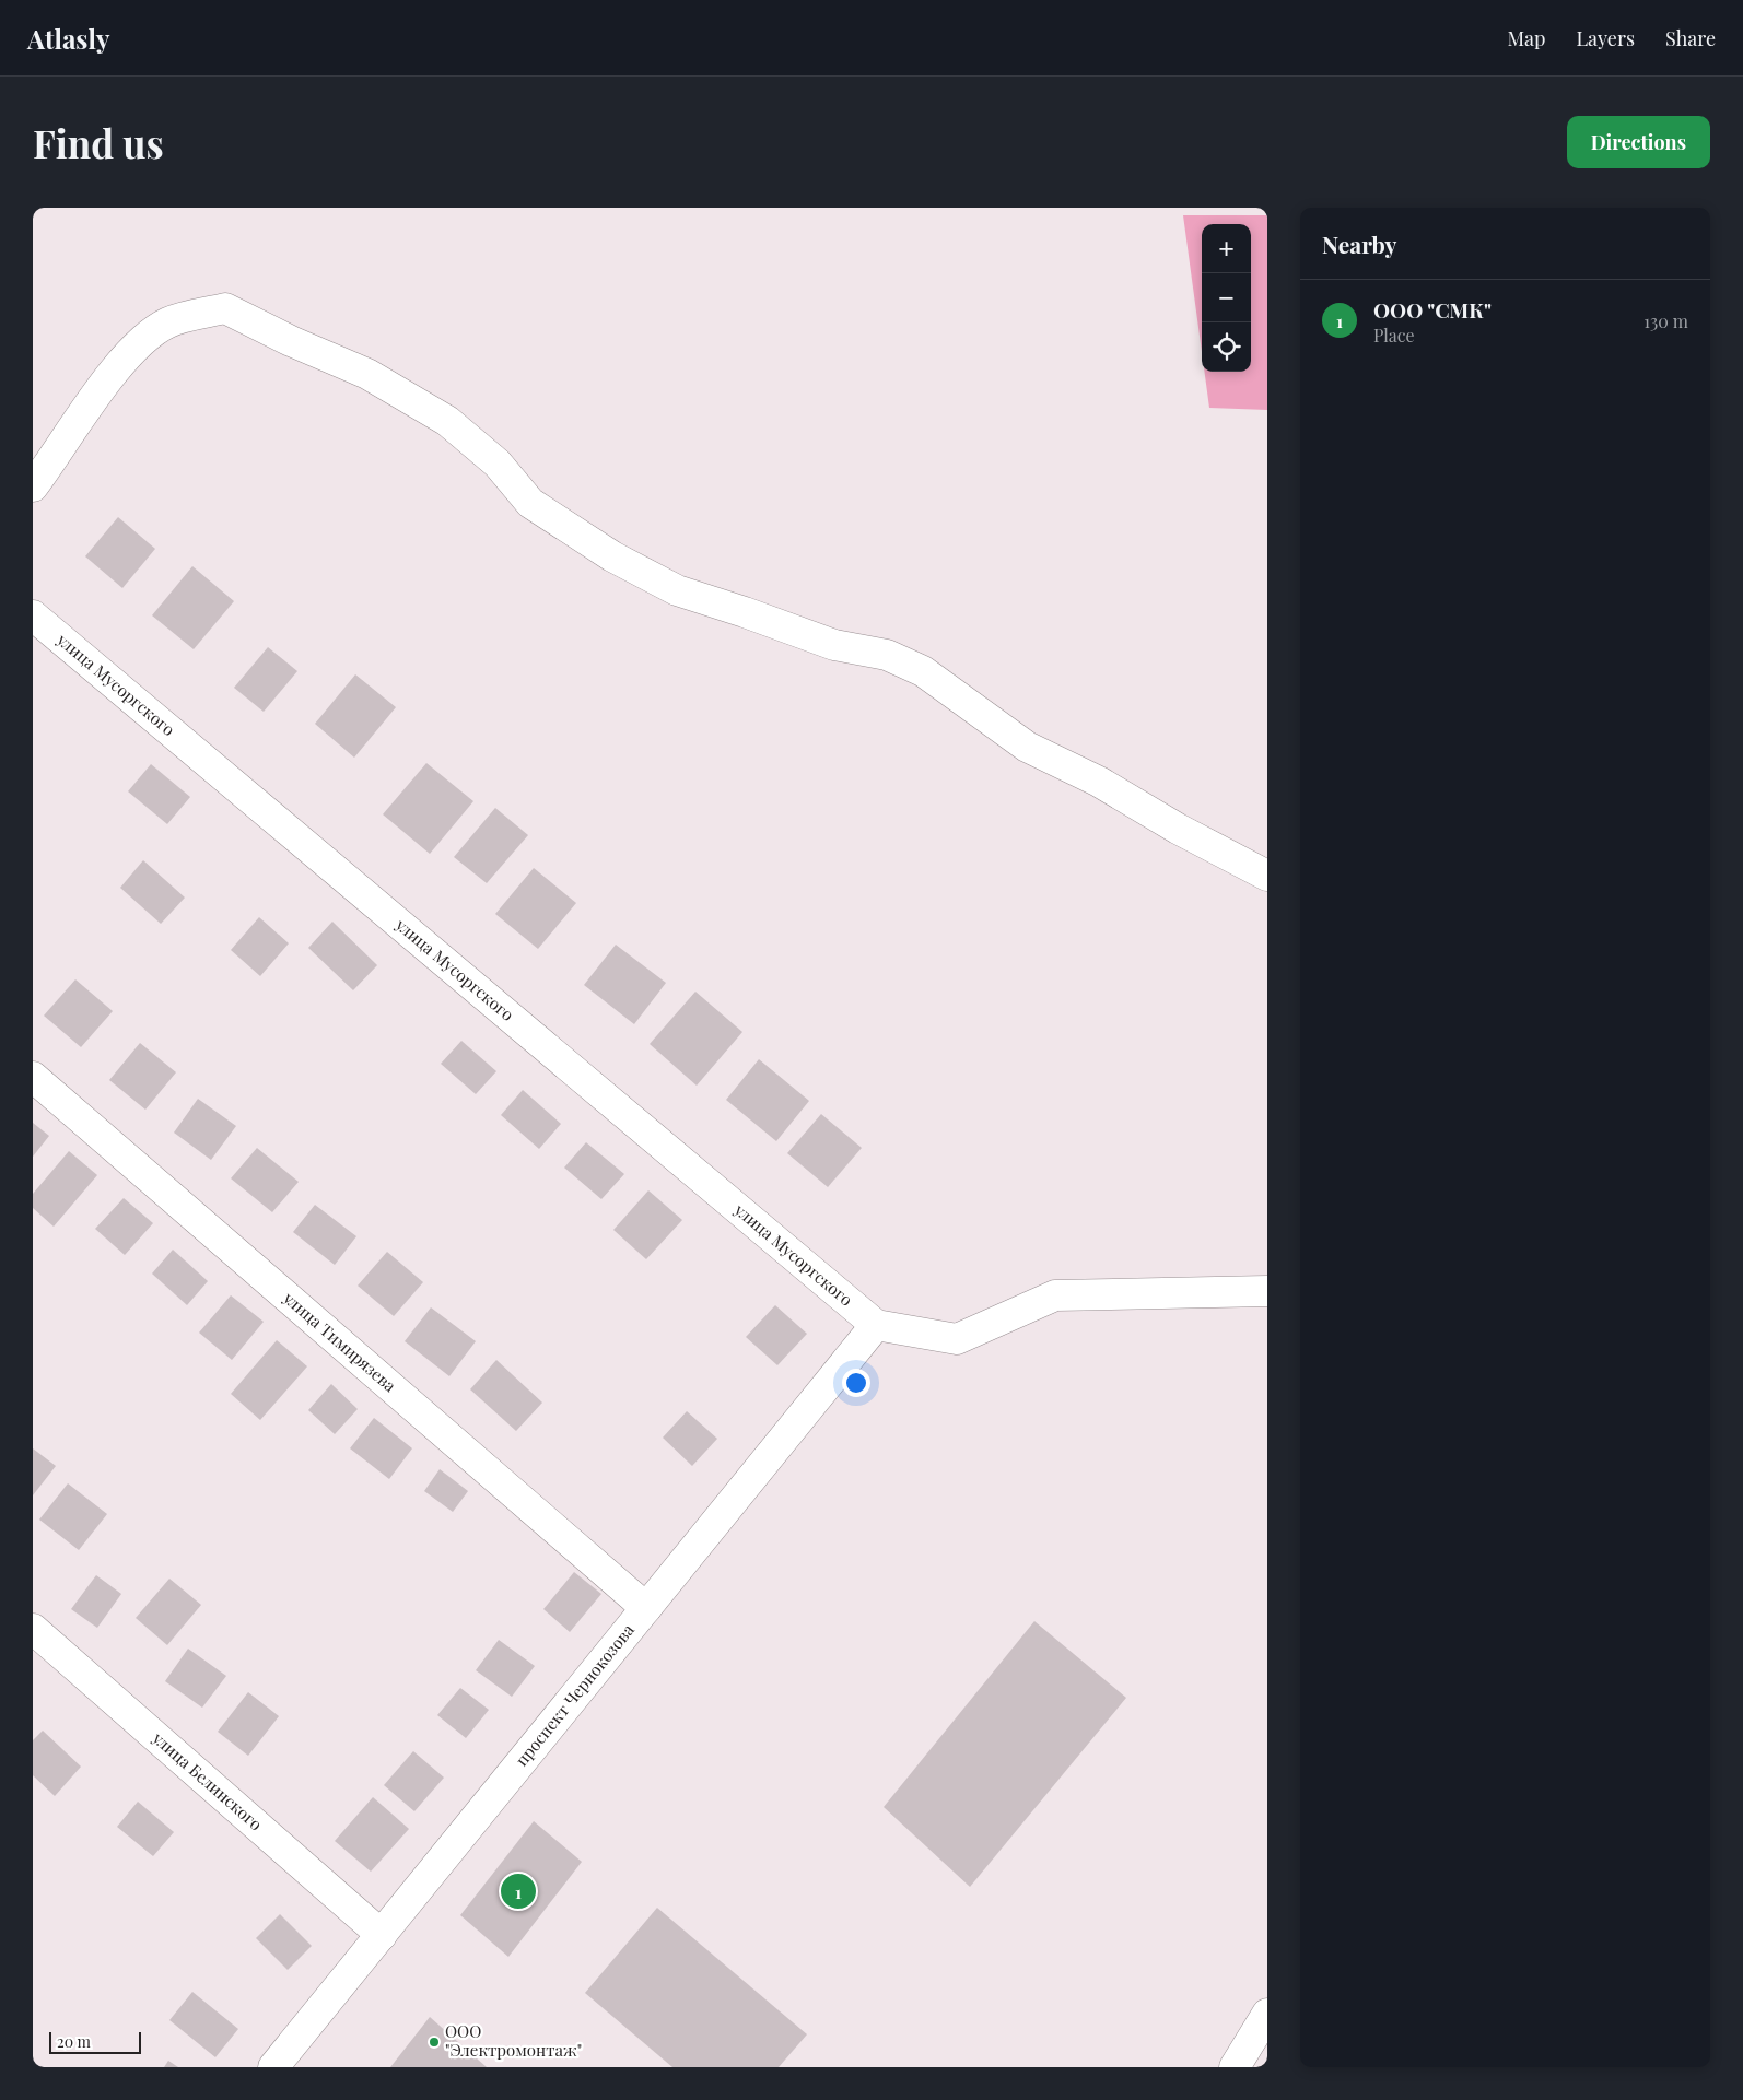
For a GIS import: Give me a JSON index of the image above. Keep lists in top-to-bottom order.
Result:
{
  "streets": {
    "street": [
      "улица Мусоргского",
      "улица Тимирязева",
      "проспект Чернокозова",
      "улица Белинского"
    ]
  },
  "crossings": [
    ["улица Мусоргского", "проспект Чернокозова"],
    ["улица Тимирязева", "проспект Чернокозова"],
    ["проспект Чернокозова", "улица Белинского"]
  ],
  "places": ["ООО \"Электромонтаж\""],
  "scale_bar": "20 m",
  "page": {
    "header": "Atlasly",
    "nav": ["Map", "Layers", "Share"],
    "buttons": "Directions",
    "title": "Find us",
    "heading": "Nearby",
    "map_buttons": ["+", "−"],
    "list": [
      {
        "mark": "1",
        "name": "ООО \"СМК\"",
        "note": "Place",
        "value": "130 m"
      }
    ],
    "pins": "1",
    "scale": "20 m"
  }
}
